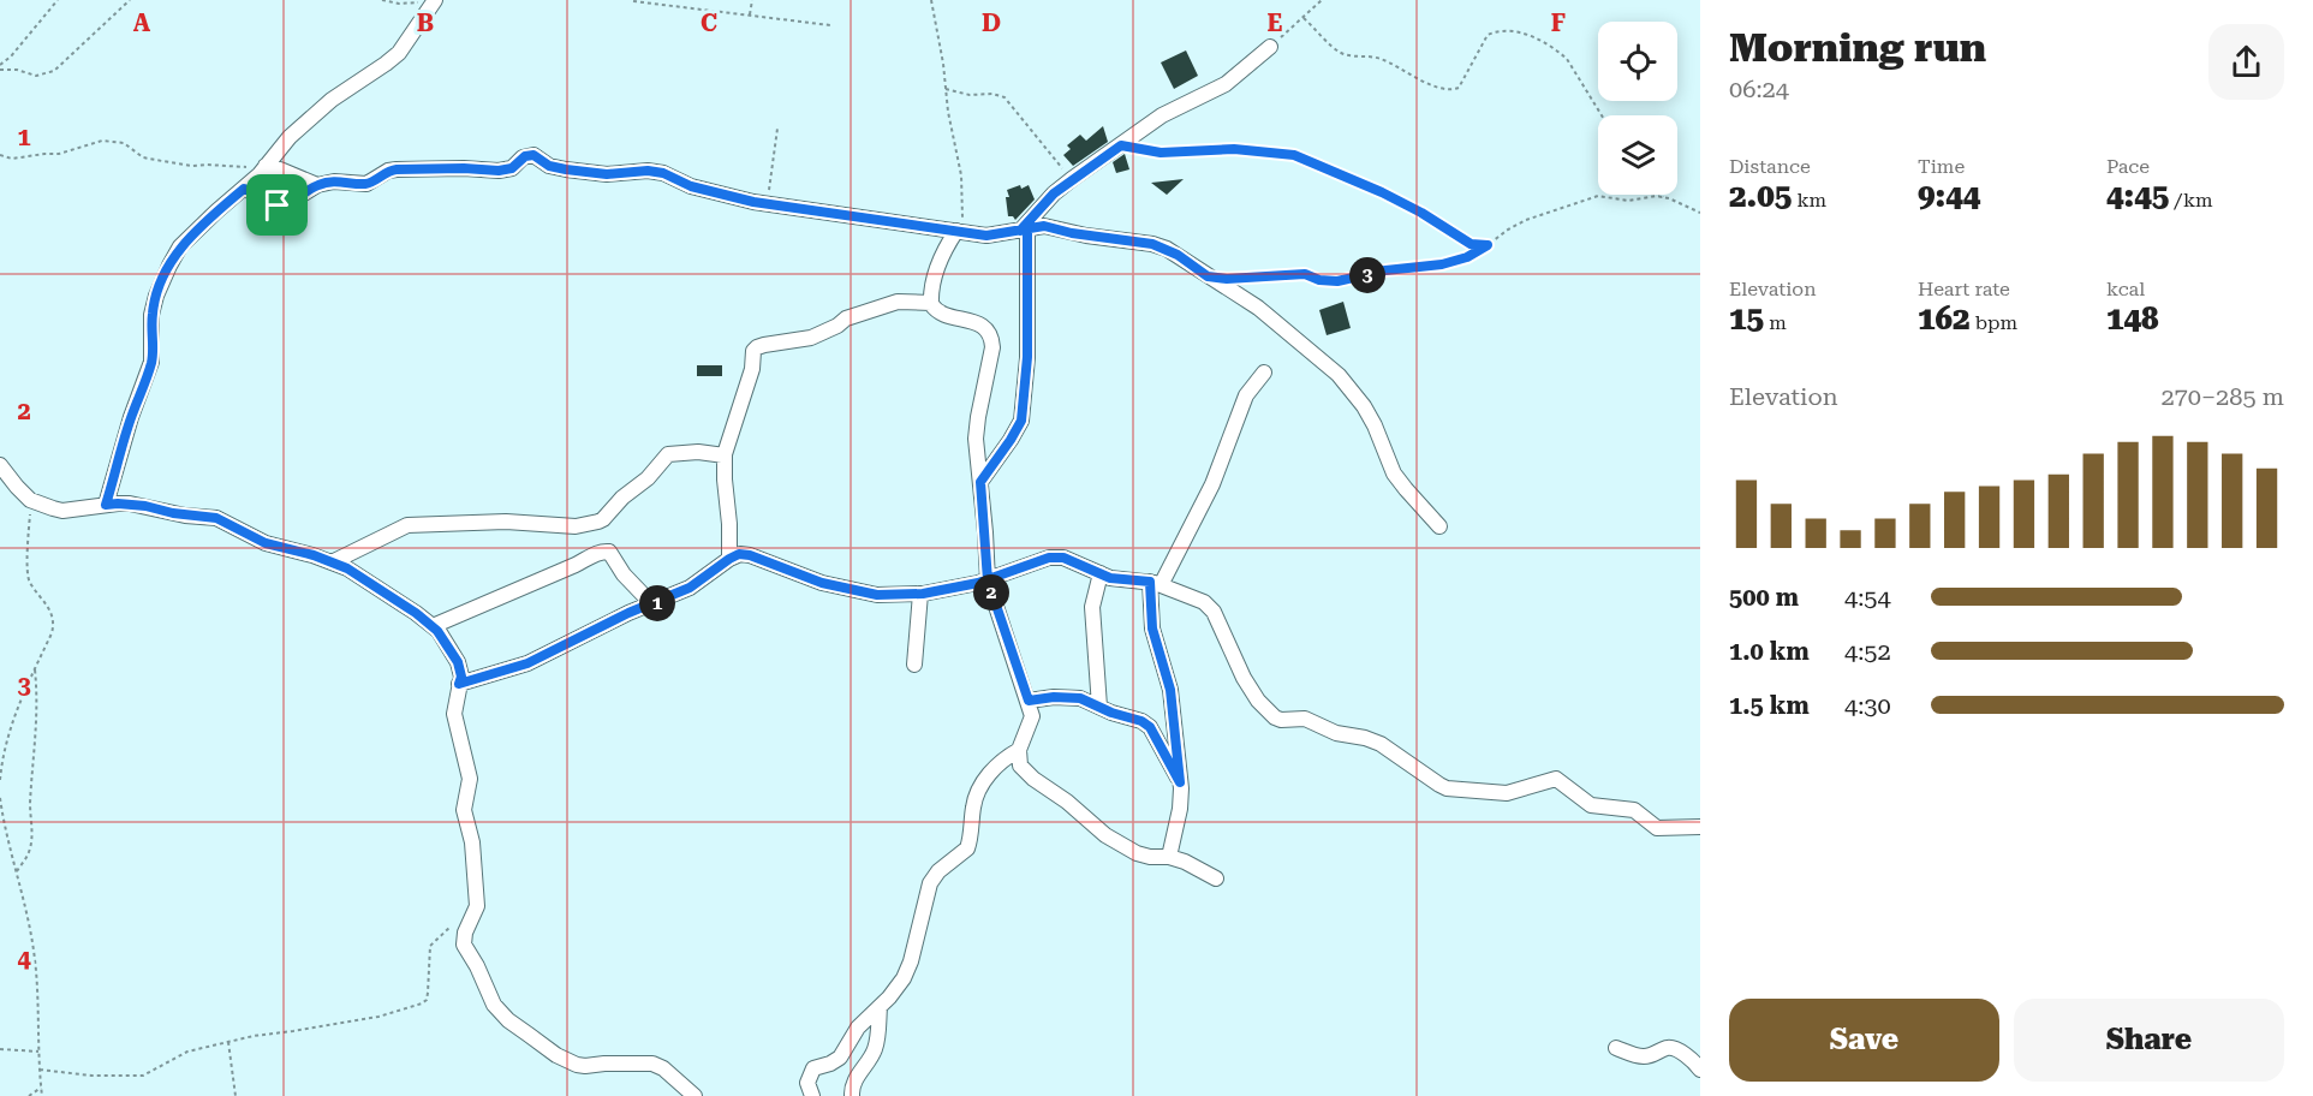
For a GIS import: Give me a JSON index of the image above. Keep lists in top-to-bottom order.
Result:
{
  "page": {
    "heading": ["Morning run", "06:24"],
    "stats": [
      ["Distance", "2.05 km"],
      ["Time", "9:44"],
      ["Pace", "4:45 /km"],
      ["Elevation", "15 m"],
      ["Heart rate", "162 bpm"],
      ["kcal", "148"]
    ],
    "pins": ["3", "2", "1"],
    "chart": ["Elevation", "270–285 m"],
    "list": [
      {
        "name": "500 m",
        "note": "4:54"
      },
      {
        "name": "1.0 km",
        "note": "4:52"
      },
      {
        "name": "1.5 km",
        "note": "4:30"
      }
    ],
    "buttons": ["Save", "Share"]
  },
  "grid": {
    "columns": [
      "A",
      "B",
      "C",
      "D",
      "E",
      "F"
    ],
    "rows": [
      "1",
      "2",
      "3",
      "4"
    ]
  }
}
